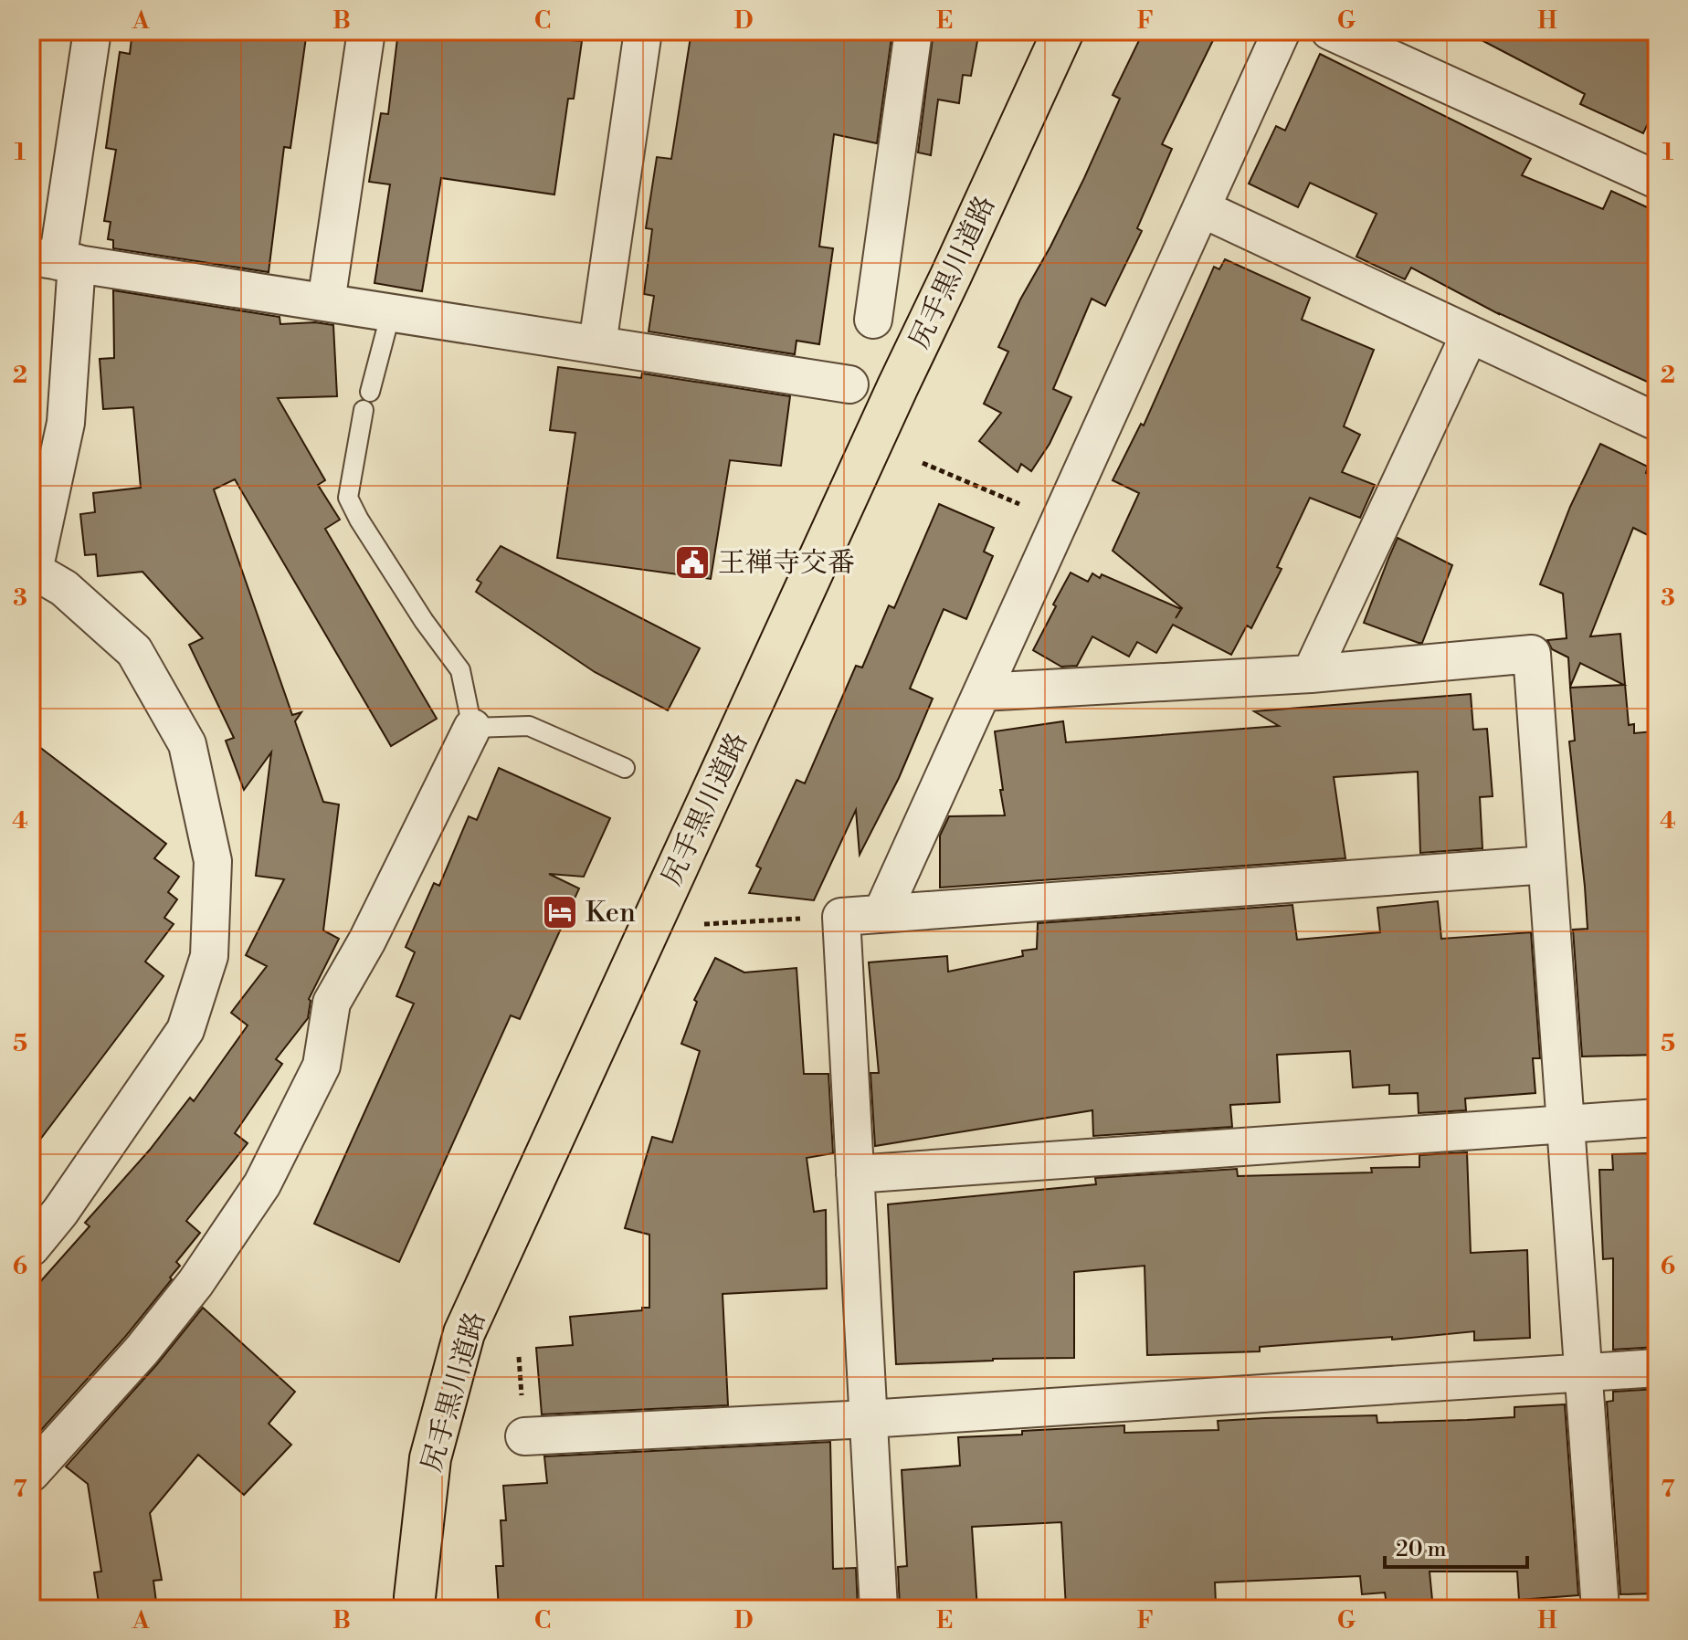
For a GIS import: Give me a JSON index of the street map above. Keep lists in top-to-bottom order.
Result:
{
  "streets": {
    "main road": ["尻手黒川道路"]
  },
  "places": {
    "public building": ["王禅寺交番"],
    "hotel": ["Ken"]
  },
  "scale_bar": "20 m",
  "grid": {
    "columns": [
      "A",
      "B",
      "C",
      "D",
      "E",
      "F",
      "G",
      "H"
    ],
    "rows": [
      "1",
      "2",
      "3",
      "4",
      "5",
      "6",
      "7"
    ]
  }
}
